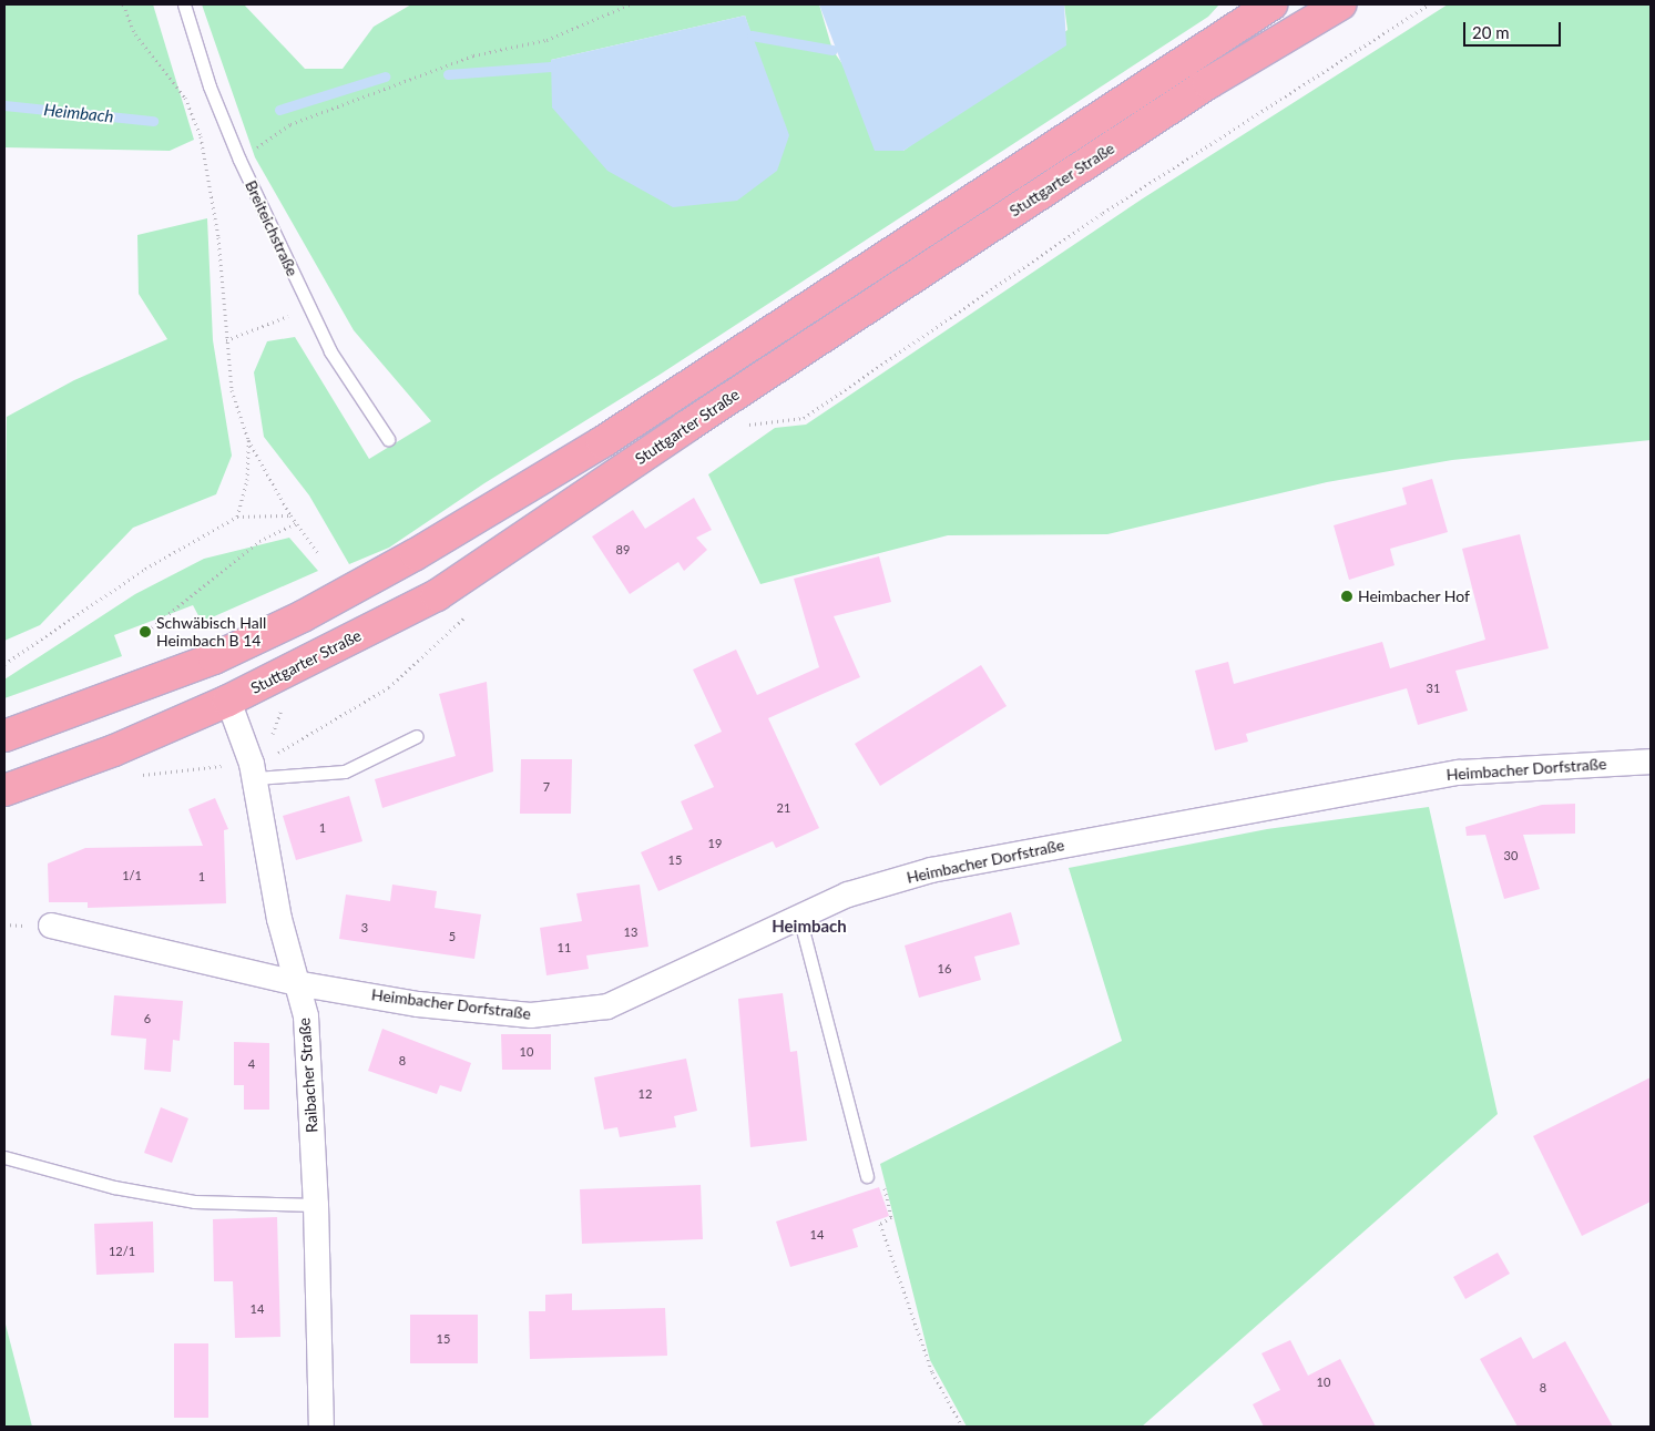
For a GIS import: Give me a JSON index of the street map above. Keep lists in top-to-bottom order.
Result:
{
  "streets": {
    "main road": ["Stuttgarter Straße"],
    "street": ["Heimbacher Dorfstraße", "Raibacher Straße"],
    "lane": ["Breiteichstraße"]
  },
  "crossings": [
    ["Stuttgarter Straße", "Raibacher Straße"],
    ["Heimbacher Dorfstraße", "Raibacher Straße"]
  ],
  "districts": ["Heimbach"],
  "water": ["Heimbach"],
  "places": ["Heimbacher Hof", "Schwäbisch Hall Heimbach B 14"],
  "house_numbers": [
    "89",
    "31",
    "7",
    "21",
    "1",
    "19",
    "30",
    "15",
    "1/1",
    "1",
    "3",
    "13",
    "5",
    "11",
    "16",
    "6",
    "10",
    "8",
    "4",
    "12",
    "14",
    "12/1",
    "14",
    "15",
    "10",
    "8"
  ],
  "scale_bar": "20 m"
}
